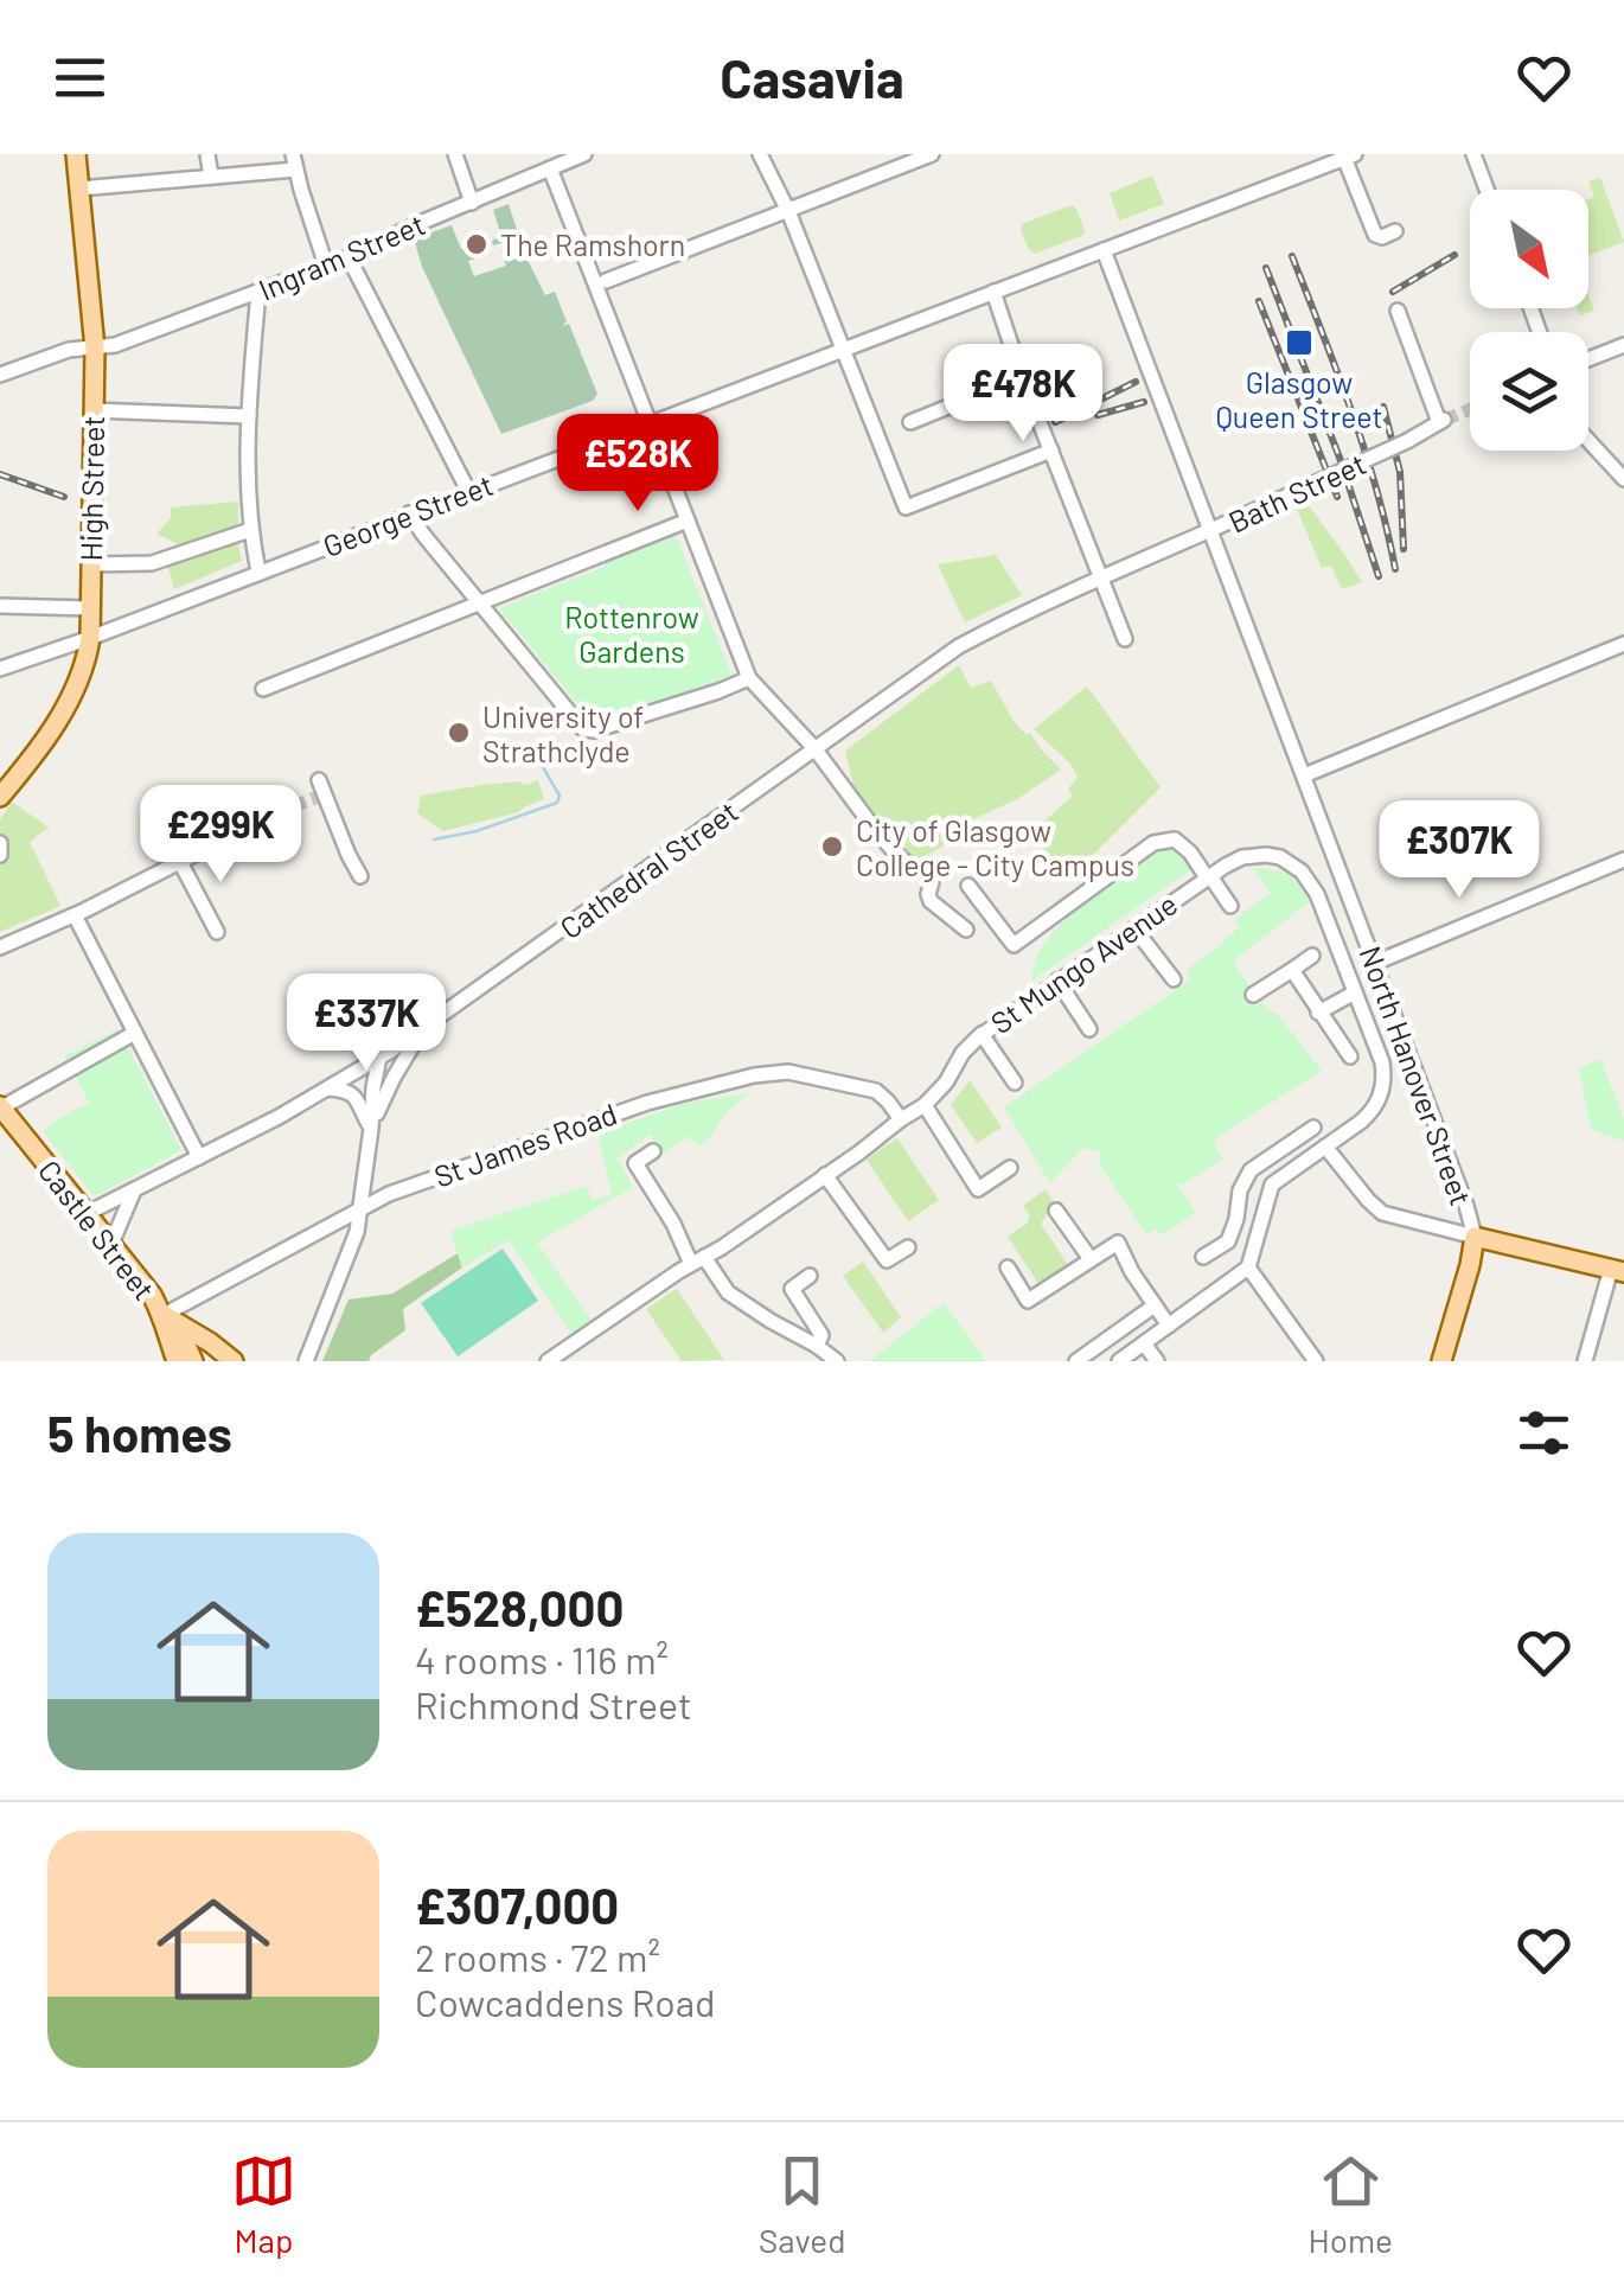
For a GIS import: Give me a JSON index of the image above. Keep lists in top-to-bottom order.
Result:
{
  "streets": {
    "main road": ["High Street", "Castle Street"],
    "street": [
      "Ingram Street",
      "Bath Street",
      "George Street",
      "Cathedral Street",
      "St Mungo Avenue",
      "North Hanover Street",
      "St James Road"
    ]
  },
  "crossings": [
    ["Ingram Street", "High Street"],
    ["High Street", "George Street"],
    ["Bath Street", "Cathedral Street"],
    ["Bath Street", "North Hanover Street"],
    ["George Street", "North Hanover Street"],
    ["Cathedral Street", "North Hanover Street"],
    ["Cathedral Street", "Castle Street"],
    ["St Mungo Avenue", "St James Road"],
    ["St James Road", "Castle Street"]
  ],
  "parks": ["Rottenrow Gardens"],
  "places": {
    "other": ["The Ramshorn", "University of Strathclyde", "City of Glasgow College - City Campus"],
    "transit": ["Glasgow Queen Street"]
  },
  "north": "bottom right",
  "page": {
    "header": "Casavia",
    "price": [
      "£478K",
      "£528K",
      "£299K",
      "£307K",
      "£337K"
    ],
    "heading": "5 homes",
    "list": [
      {
        "name": "£528,000",
        "note": "4 rooms · 116 m² · Richmond Street"
      },
      {
        "name": "£307,000",
        "note": "2 rooms · 72 m² · Cowcaddens Road"
      }
    ],
    "tabs": ["Map", "Saved", "Home"]
  }
}
